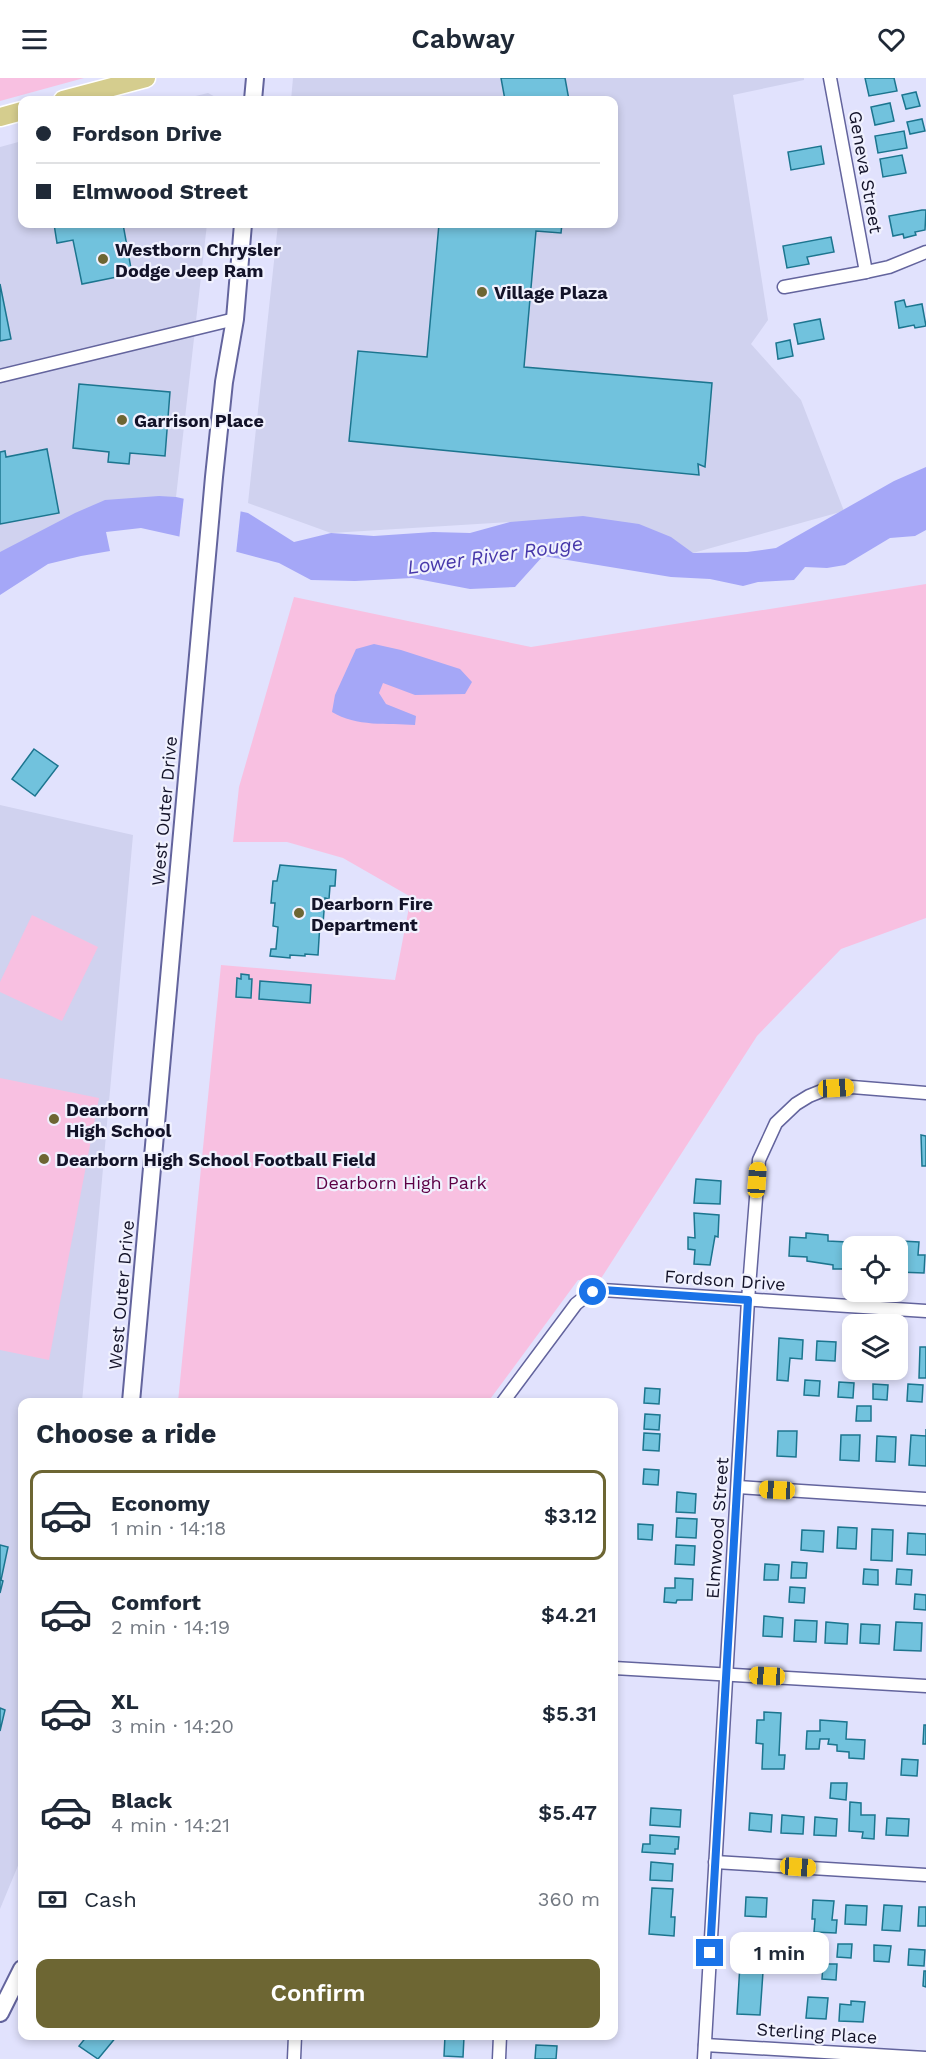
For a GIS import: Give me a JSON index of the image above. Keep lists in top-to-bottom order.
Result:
{
  "streets": {
    "main road": ["West Outer Drive"],
    "street": [
      "Geneva Street",
      "Fordson Drive",
      "Elmwood Street",
      "Sterling Place"
    ]
  },
  "crossings": [
    ["Fordson Drive", "Elmwood Street"],
    ["Elmwood Street", "Sterling Place"]
  ],
  "water": ["Lower River Rouge"],
  "parks": ["Dearborn High Park"],
  "places": [
    "Westborn Chrysler Dodge Jeep Ram",
    "Village Plaza",
    "Garrison Place",
    "Dearborn Fire Department",
    "Dearborn High School",
    "Dearborn High School Football Field"
  ],
  "page": {
    "header": "Cabway",
    "banner": ["Fordson Drive", "Elmwood Street"],
    "heading": "Choose a ride",
    "list": [
      {
        "name": "Economy",
        "note": "1 min · 14:18",
        "value": "$3.12"
      },
      {
        "name": "Comfort",
        "note": "2 min · 14:19",
        "value": "$4.21"
      },
      {
        "name": "XL",
        "note": "3 min · 14:20",
        "value": "$5.31"
      },
      {
        "name": "Black",
        "note": "4 min · 14:21",
        "value": "$5.47"
      }
    ],
    "pay": ["Cash", "360 m"],
    "bubble": "1 min",
    "buttons": "Confirm"
  }
}
